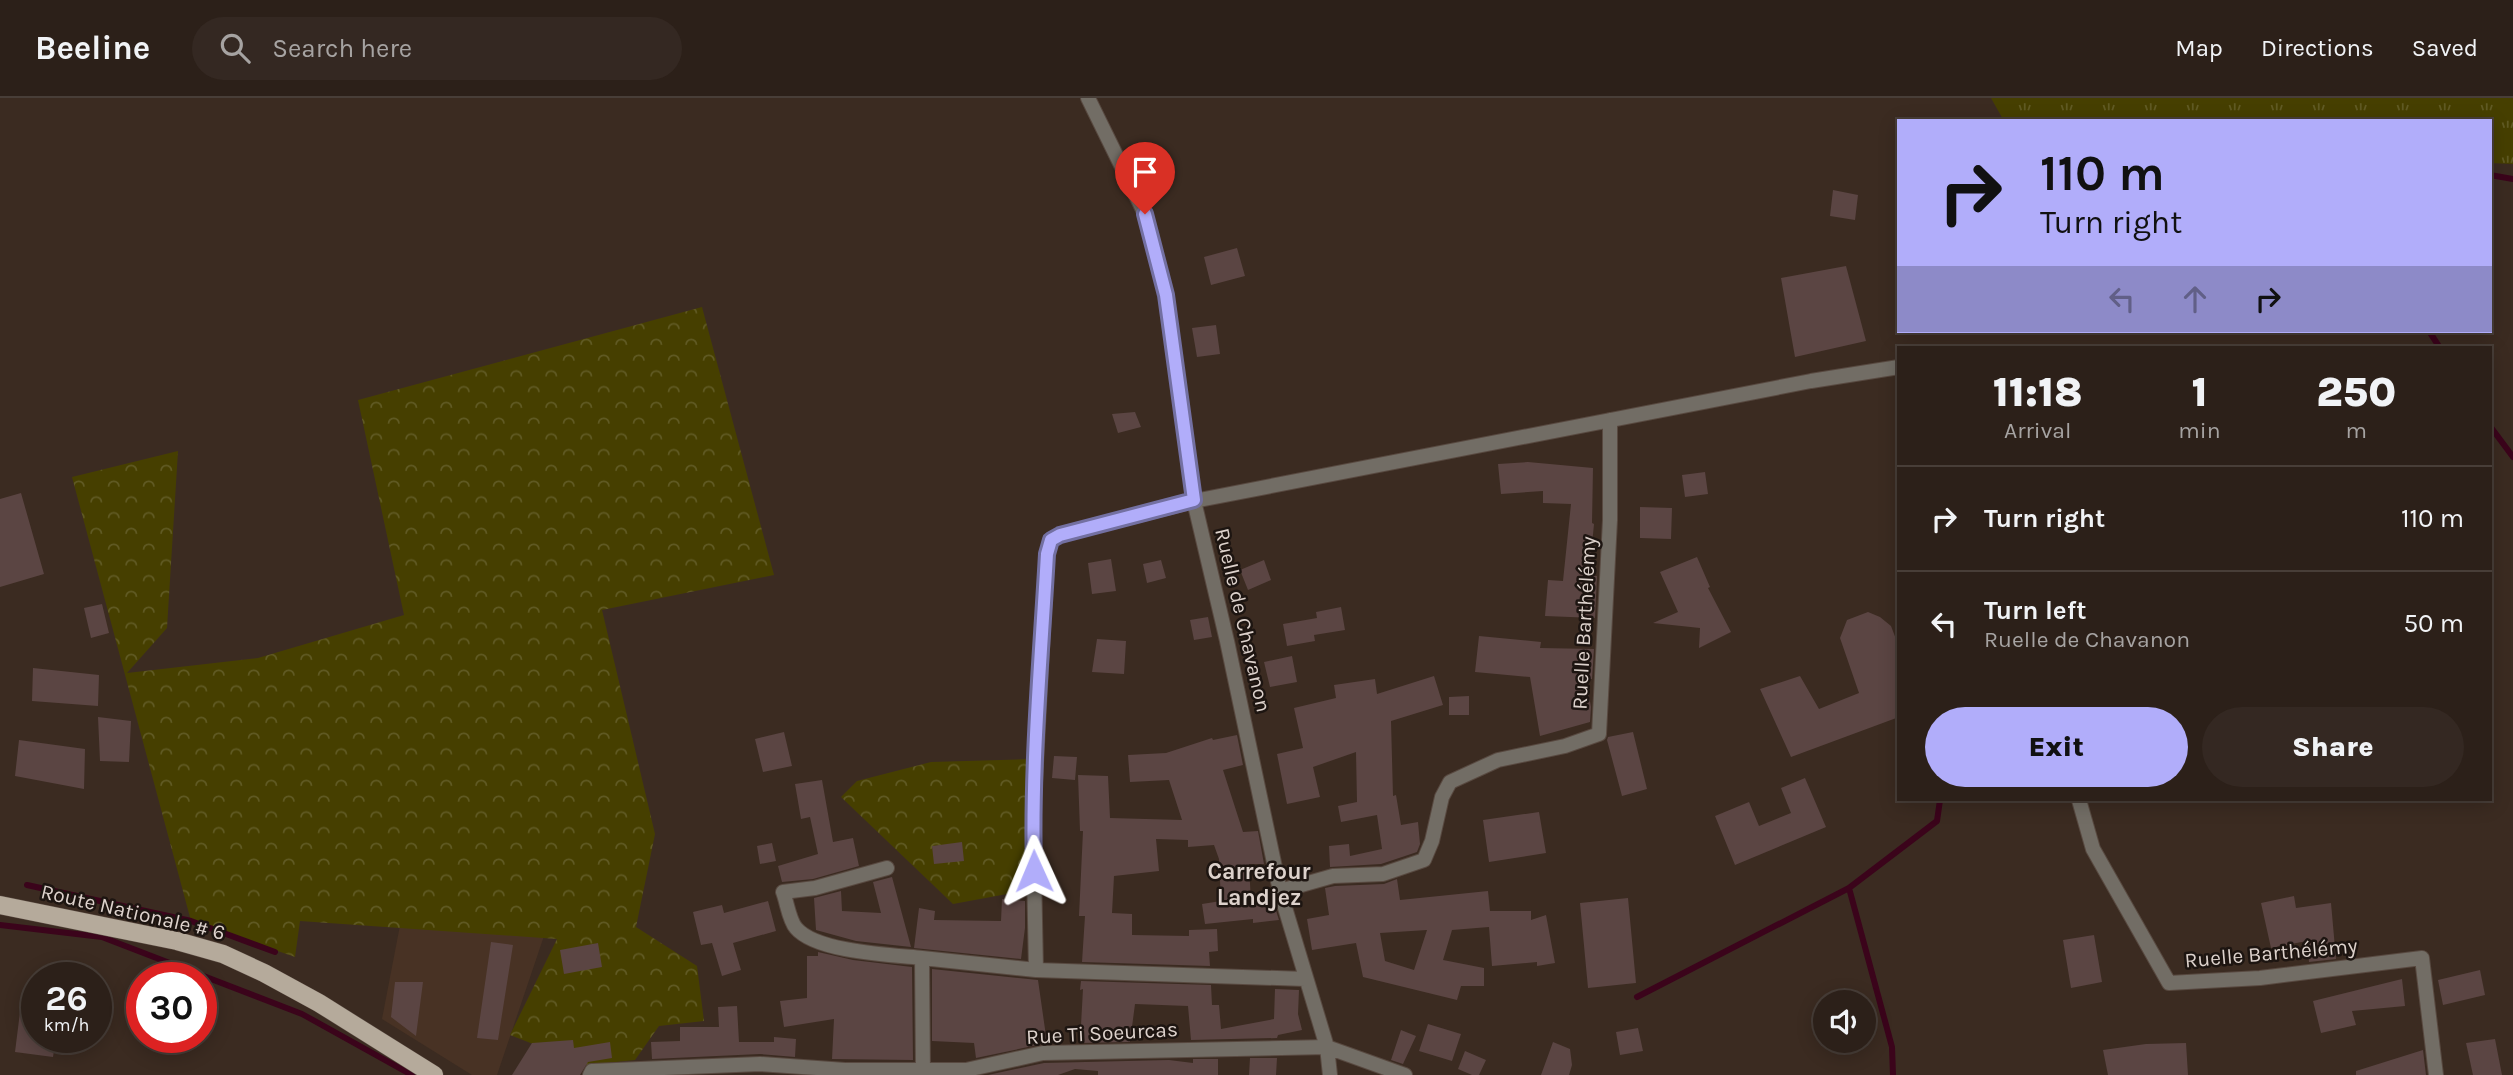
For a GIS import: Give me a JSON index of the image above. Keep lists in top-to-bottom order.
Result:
{
  "streets": {
    "main road": ["Route Nationale # 6"],
    "street": ["Ruelle de Chavanon", "Ruelle Barthélémy", "Rue Ti Soeurcas"]
  },
  "crossings": [
    ["Ruelle de Chavanon", "Ruelle Barthélémy"],
    ["Ruelle de Chavanon", "Rue Ti Soeurcas"]
  ],
  "districts": ["Carrefour Landjez"],
  "page": {
    "header": "Beeline",
    "search": "Search here",
    "nav": ["Map", "Directions", "Saved"],
    "turn": ["110 m", "Turn right"],
    "eta": [
      "11:18",
      "Arrival",
      "1",
      "min",
      "250",
      "m"
    ],
    "list": [
      {
        "name": "Turn right",
        "value": "110 m"
      },
      {
        "name": "Turn left",
        "note": "Ruelle de Chavanon",
        "value": "50 m"
      }
    ],
    "buttons": ["Exit", "Share"],
    "speed": "26 km/h",
    "limit": "30"
  }
}
